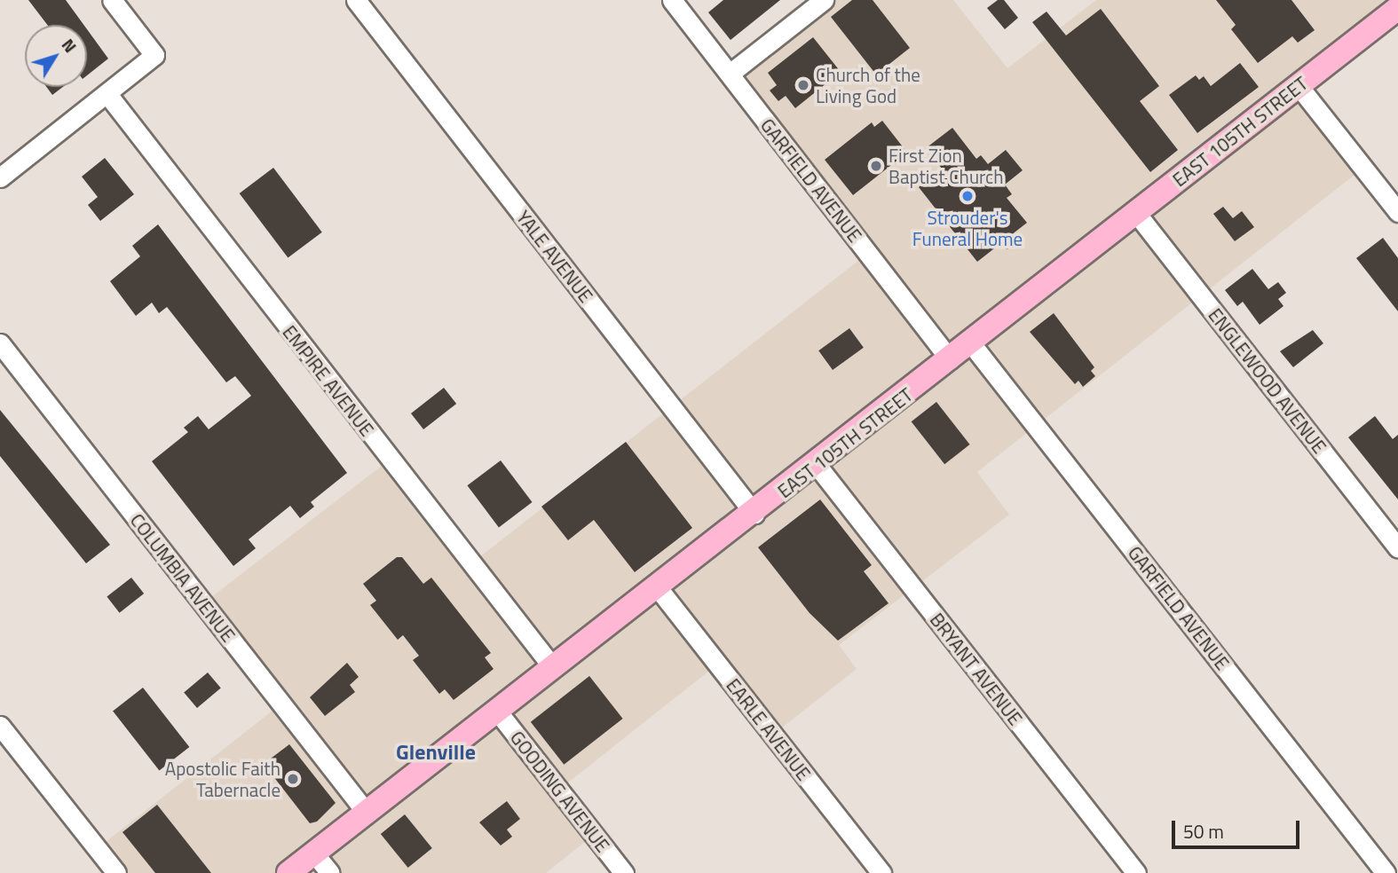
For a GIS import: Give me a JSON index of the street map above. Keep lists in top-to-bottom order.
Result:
{
  "streets": {
    "main road": ["EAST 105TH STREET"],
    "street": [
      "GARFIELD AVENUE",
      "YALE AVENUE",
      "EMPIRE AVENUE",
      "ENGLEWOOD AVENUE",
      "COLUMBIA AVENUE",
      "BRYANT AVENUE",
      "EARLE AVENUE",
      "GOODING AVENUE"
    ]
  },
  "crossings": [
    ["EAST 105TH STREET", "GARFIELD AVENUE"],
    ["EAST 105TH STREET", "YALE AVENUE"],
    ["EAST 105TH STREET", "EMPIRE AVENUE"],
    ["EAST 105TH STREET", "ENGLEWOOD AVENUE"],
    ["EAST 105TH STREET", "COLUMBIA AVENUE"],
    ["EAST 105TH STREET", "BRYANT AVENUE"],
    ["EAST 105TH STREET", "EARLE AVENUE"],
    ["EAST 105TH STREET", "GOODING AVENUE"]
  ],
  "districts": ["Glenville"],
  "places": [
    "Church of the Living God",
    "First Zion Baptist Church",
    "Strouder's Funeral Home",
    "Apostolic Faith Tabernacle"
  ],
  "scale_bar": "50 m",
  "north": "top right"
}
